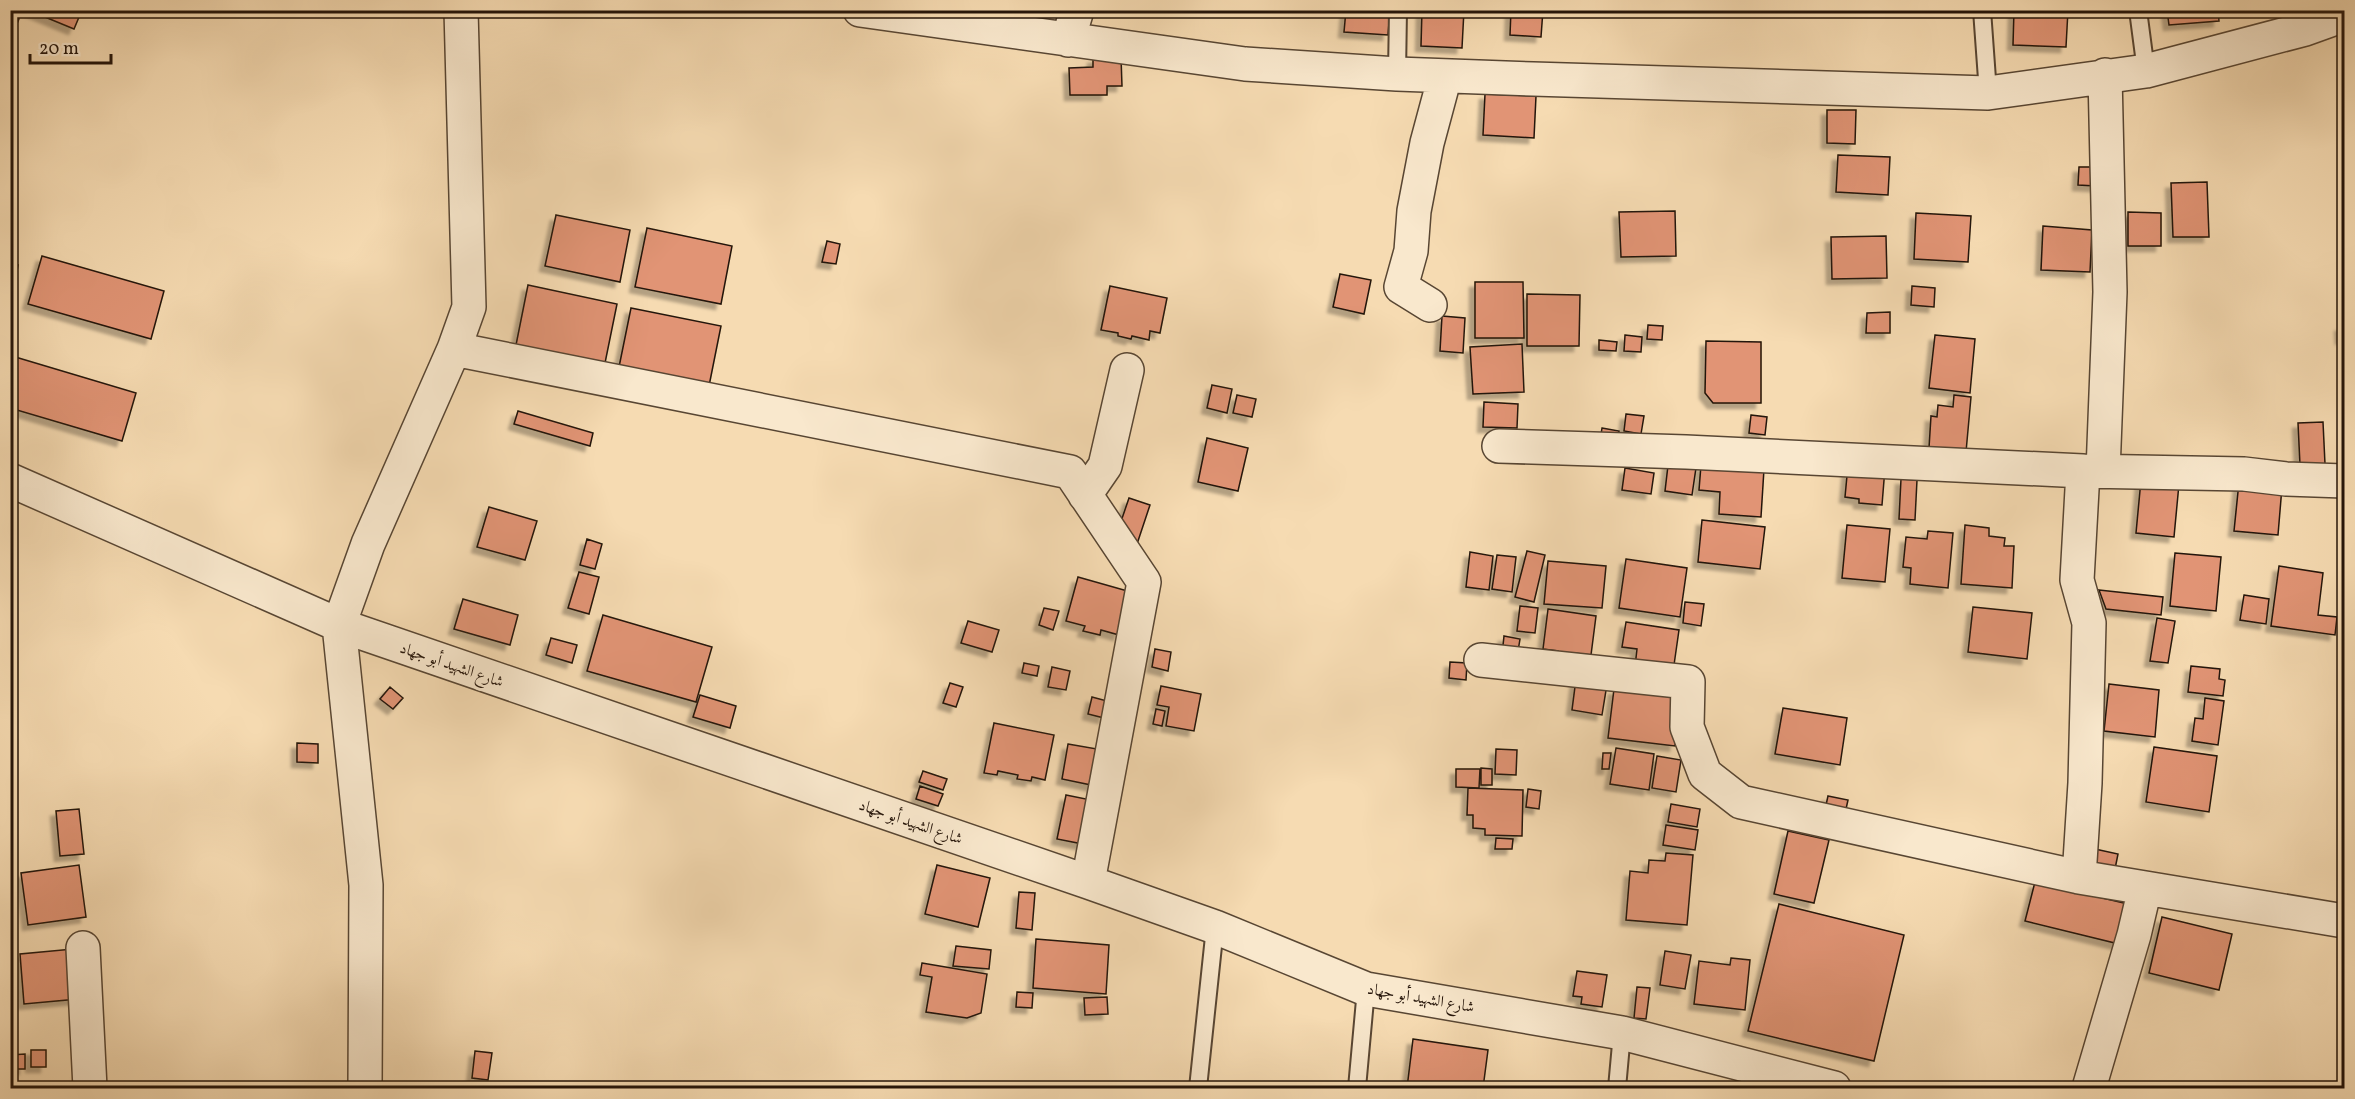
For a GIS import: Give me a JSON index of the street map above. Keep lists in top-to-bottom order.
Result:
{
  "streets": {
    "street": ["شارع الشهيد أبو جهاد"]
  },
  "scale_bar": "20 m"
}
